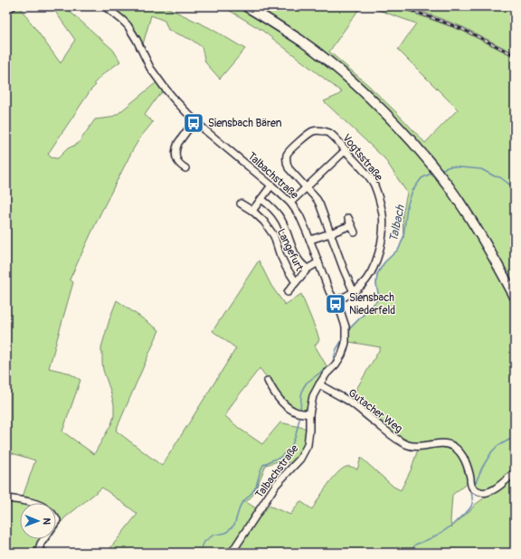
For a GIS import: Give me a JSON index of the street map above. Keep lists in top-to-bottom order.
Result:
{
  "streets": {
    "street": [
      "Vogtsstraße",
      "Talbachstraße",
      "Langefurt",
      "Gutacher Weg"
    ]
  },
  "crossings": [
    ["Vogtsstraße", "Talbachstraße"],
    ["Talbachstraße", "Langefurt"],
    ["Talbachstraße", "Gutacher Weg"]
  ],
  "water": ["Talbach"],
  "places": {
    "bus stop": ["Siensbach Bären", "Siensbach Niederfeld"]
  },
  "north": "right"
}
